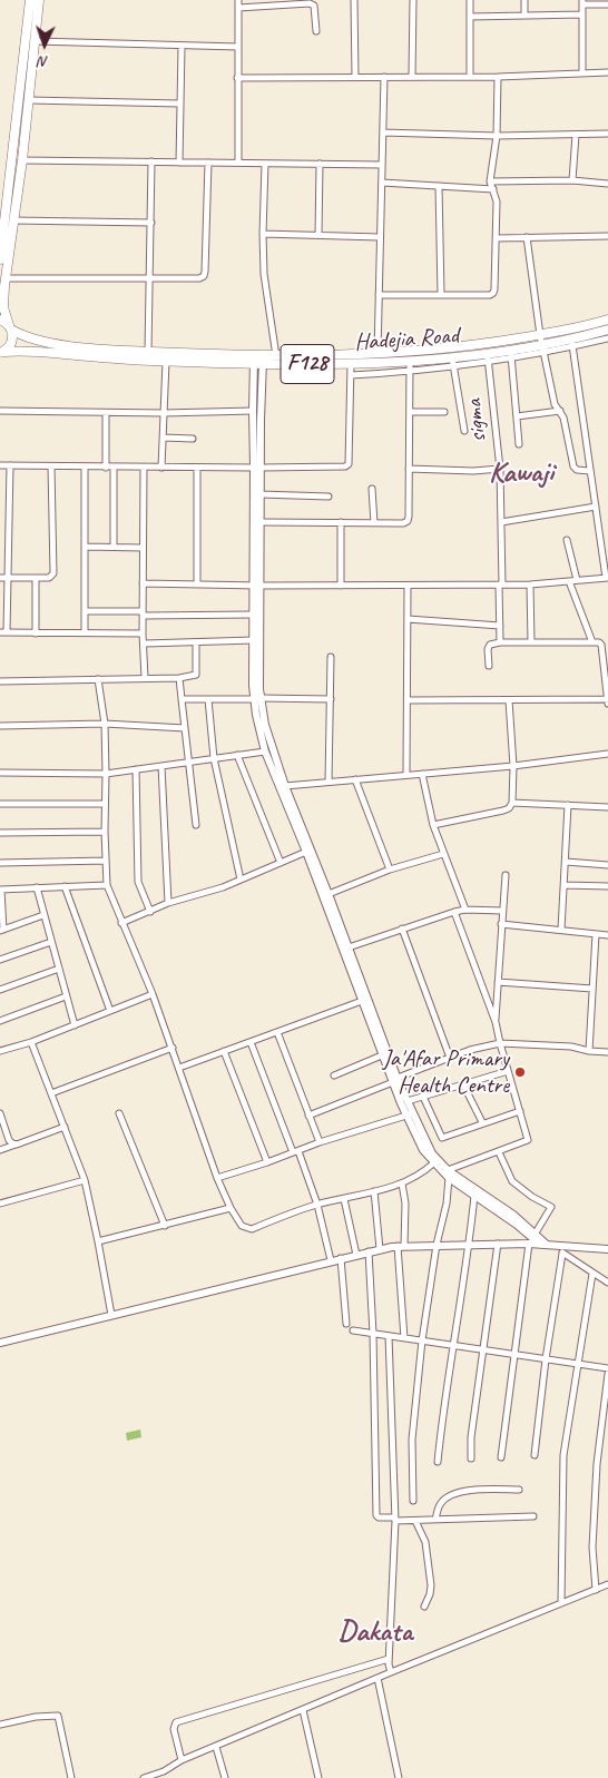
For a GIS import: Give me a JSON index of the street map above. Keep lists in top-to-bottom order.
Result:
{
  "streets": {
    "main road": ["Hadejia Road", "F128"],
    "street": ["sigma"]
  },
  "crossings": [
    ["Hadejia Road", "F128"],
    ["Hadejia Road", "sigma"]
  ],
  "districts": ["Kawaji", "Dakata"],
  "places": ["Ja'Afar Primary Health Centre"],
  "north": "bottom"
}
